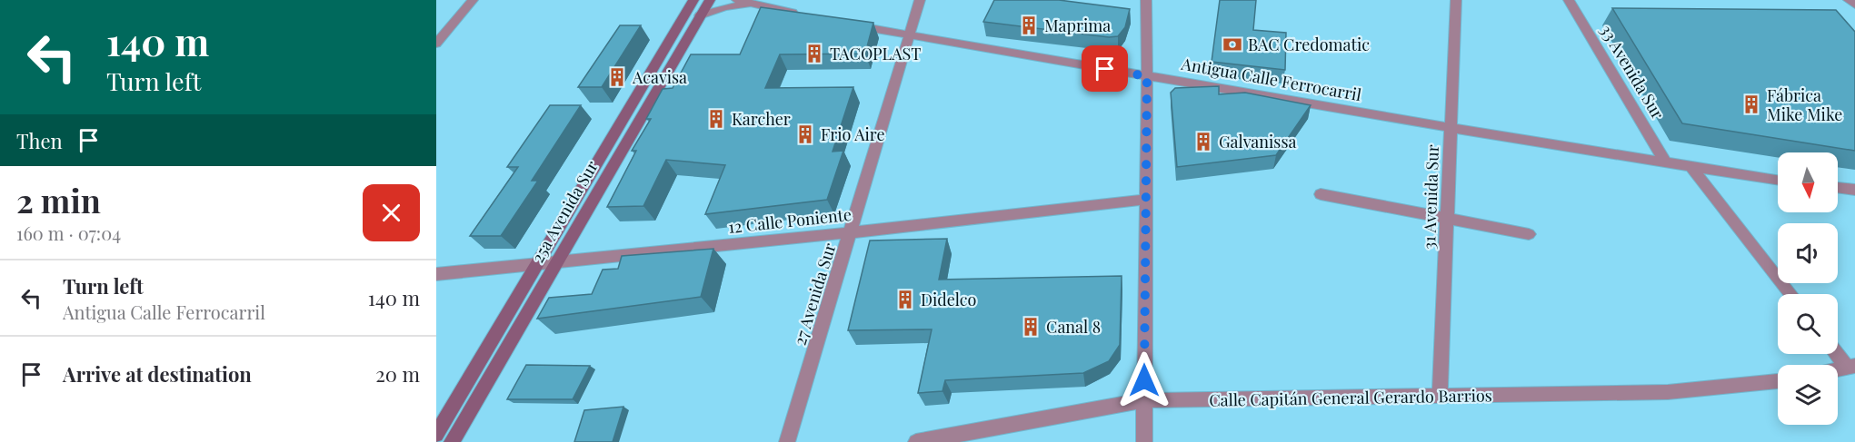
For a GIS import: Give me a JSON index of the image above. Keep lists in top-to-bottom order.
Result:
{
  "streets": {
    "street": [
      "33 Avenida Sur",
      "Antigua Calle Ferrocarril",
      "31 Avenida Sur",
      "25a Avenida Sur",
      "12 Calle Poniente",
      "27 Avenida Sur",
      "Calle Capitán General Gerardo Barrios"
    ]
  },
  "crossings": [
    ["33 Avenida Sur", "Antigua Calle Ferrocarril"],
    ["Antigua Calle Ferrocarril", "31 Avenida Sur"],
    ["Antigua Calle Ferrocarril", "27 Avenida Sur"],
    ["31 Avenida Sur", "Calle Capitán General Gerardo Barrios"],
    ["25a Avenida Sur", "12 Calle Poniente"],
    ["12 Calle Poniente", "27 Avenida Sur"]
  ],
  "places": {
    "building": [
      "Maprima",
      "TACOPLAST",
      "Acavisa",
      "Fábrica Mike Mike",
      "Karcher",
      "Frio Aire",
      "Galvanissa",
      "Didelco",
      "Canal 8"
    ],
    "bank": ["BAC Credomatic"]
  },
  "north": "bottom",
  "page": {
    "turn": ["140 m", "Turn left"],
    "then": "Then",
    "heading": ["2 min", "160 m · 07:04"],
    "list": [
      {
        "name": "Turn left",
        "note": "Antigua Calle Ferrocarril",
        "value": "140 m"
      },
      {
        "name": "Arrive at destination",
        "value": "20 m"
      }
    ]
  }
}
